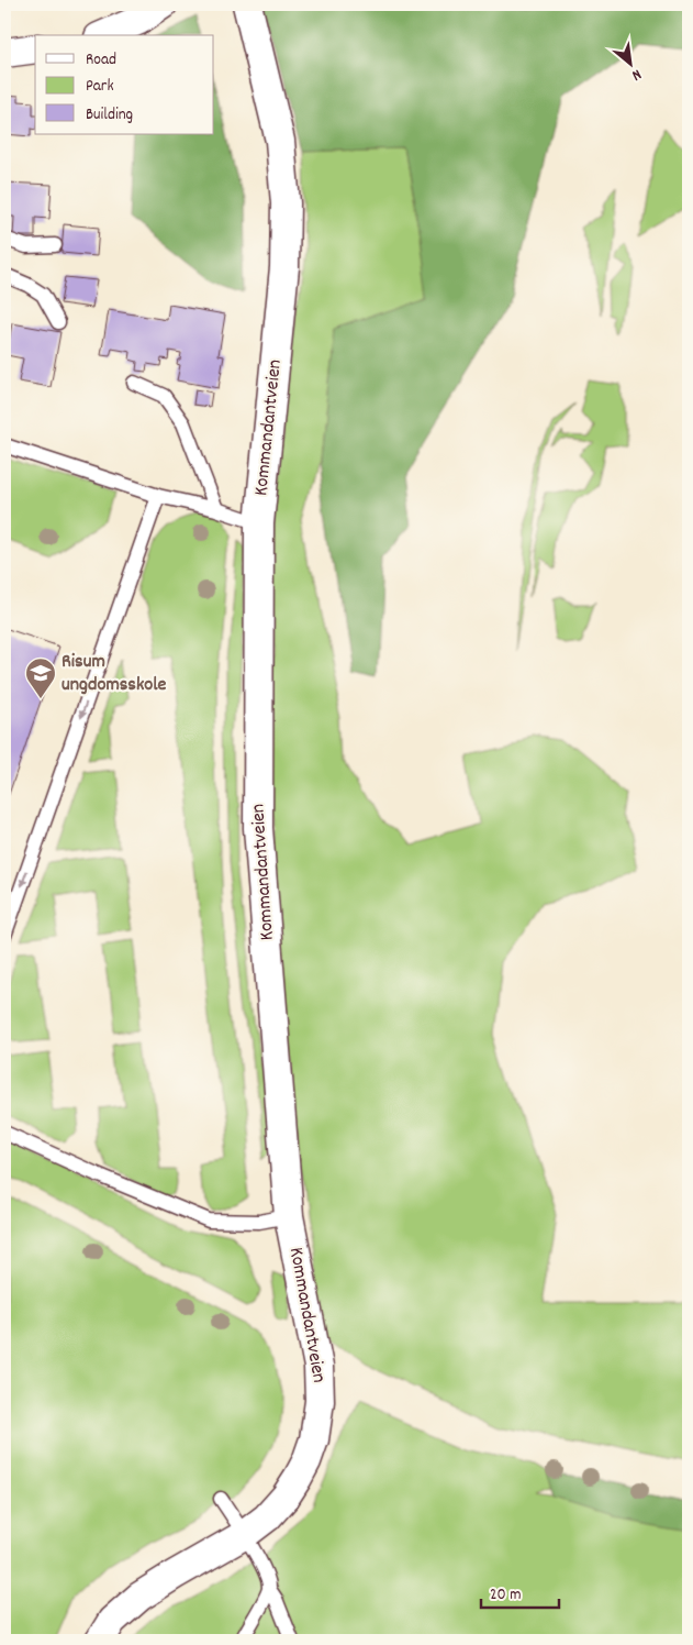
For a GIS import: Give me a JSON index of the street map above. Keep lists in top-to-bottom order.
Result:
{
  "streets": {
    "street": ["Kommandantveien"]
  },
  "places": {
    "school or university": ["Risum ungdomsskole"]
  },
  "legend": ["Road", "Park", "Building"],
  "scale_bar": "20 m",
  "north": "bottom right"
}
